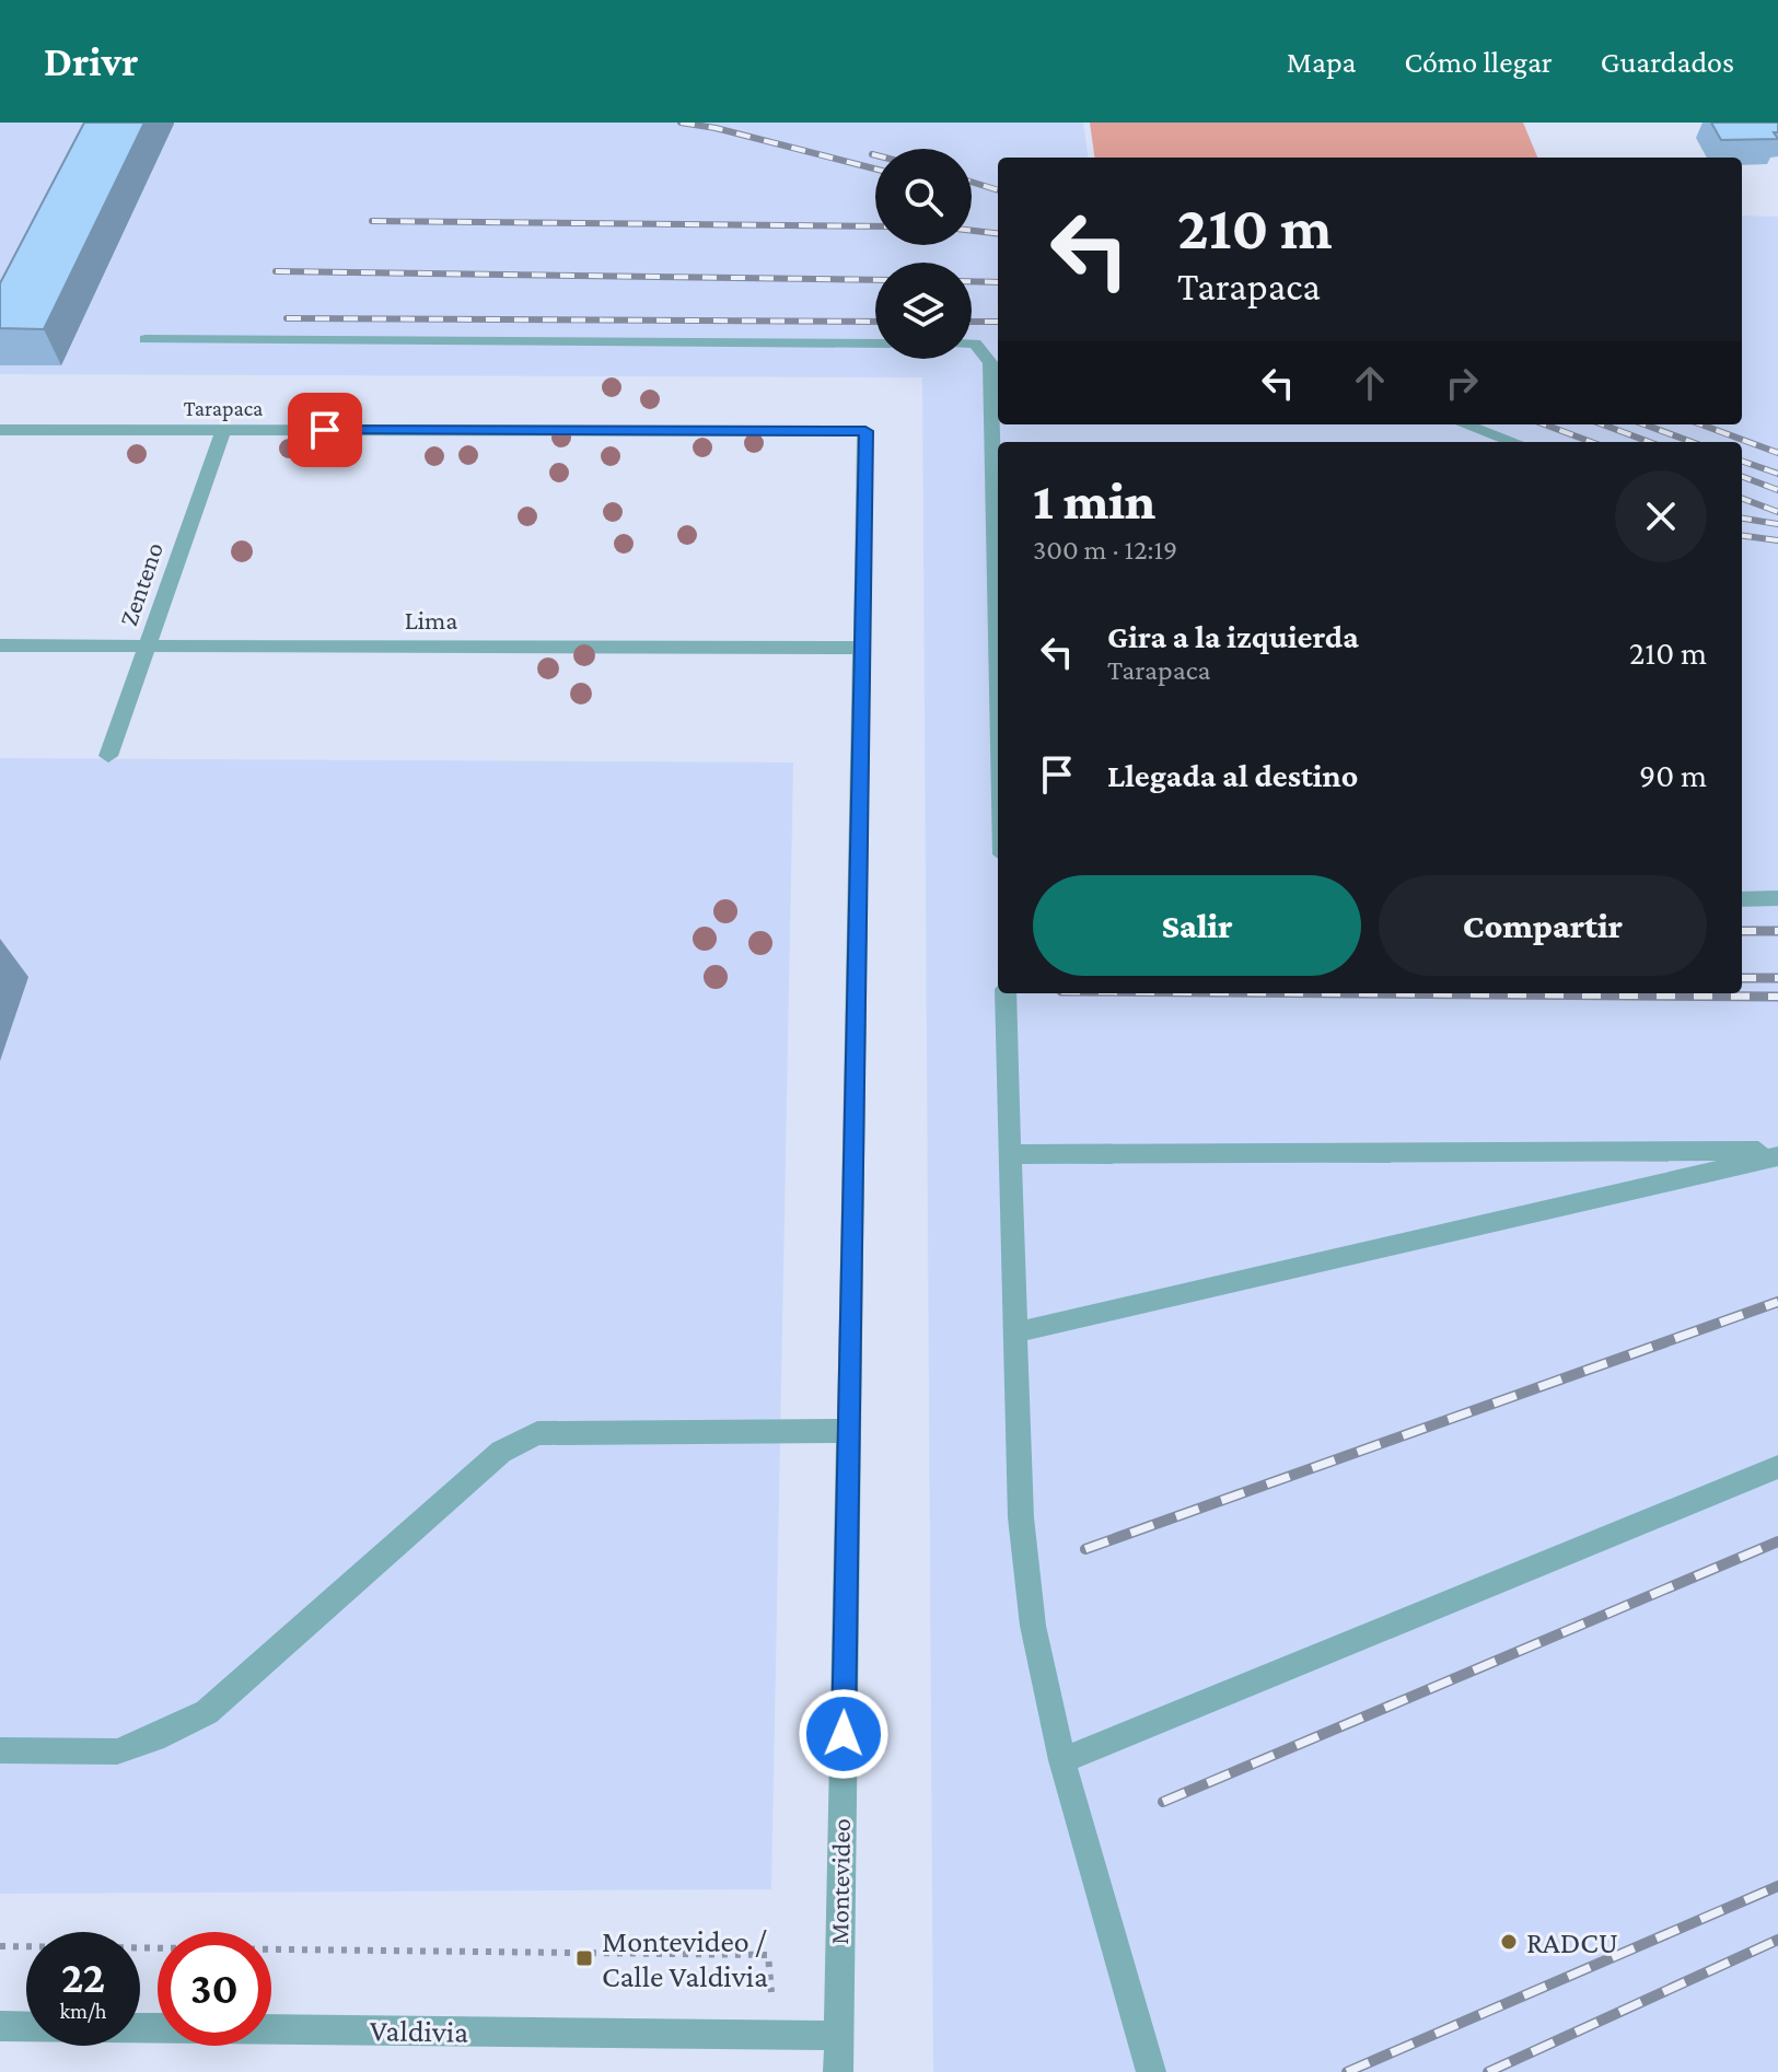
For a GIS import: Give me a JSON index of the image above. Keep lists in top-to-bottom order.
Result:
{
  "streets": {
    "street": [
      "Tarapaca",
      "Zenteno",
      "Lima",
      "Montevideo",
      "Valdivia"
    ]
  },
  "crossings": [
    ["Tarapaca", "Zenteno"],
    ["Tarapaca", "Montevideo"],
    ["Zenteno", "Lima"],
    ["Lima", "Montevideo"],
    ["Montevideo", "Valdivia"]
  ],
  "places": {
    "other": ["RADCU"],
    "transit": ["Montevideo / Calle Valdivia"]
  },
  "page": {
    "header": "Drivr",
    "nav": ["Mapa", "Cómo llegar", "Guardados"],
    "turn": ["210 m", "Tarapaca"],
    "heading": ["1 min", "300 m · 12:19"],
    "list": [
      {
        "name": "Gira a la izquierda",
        "note": "Tarapaca",
        "value": "210 m"
      },
      {
        "name": "Llegada al destino",
        "value": "90 m"
      }
    ],
    "buttons": ["Salir", "Compartir"],
    "speed": "22 km/h",
    "limit": "30"
  }
}
